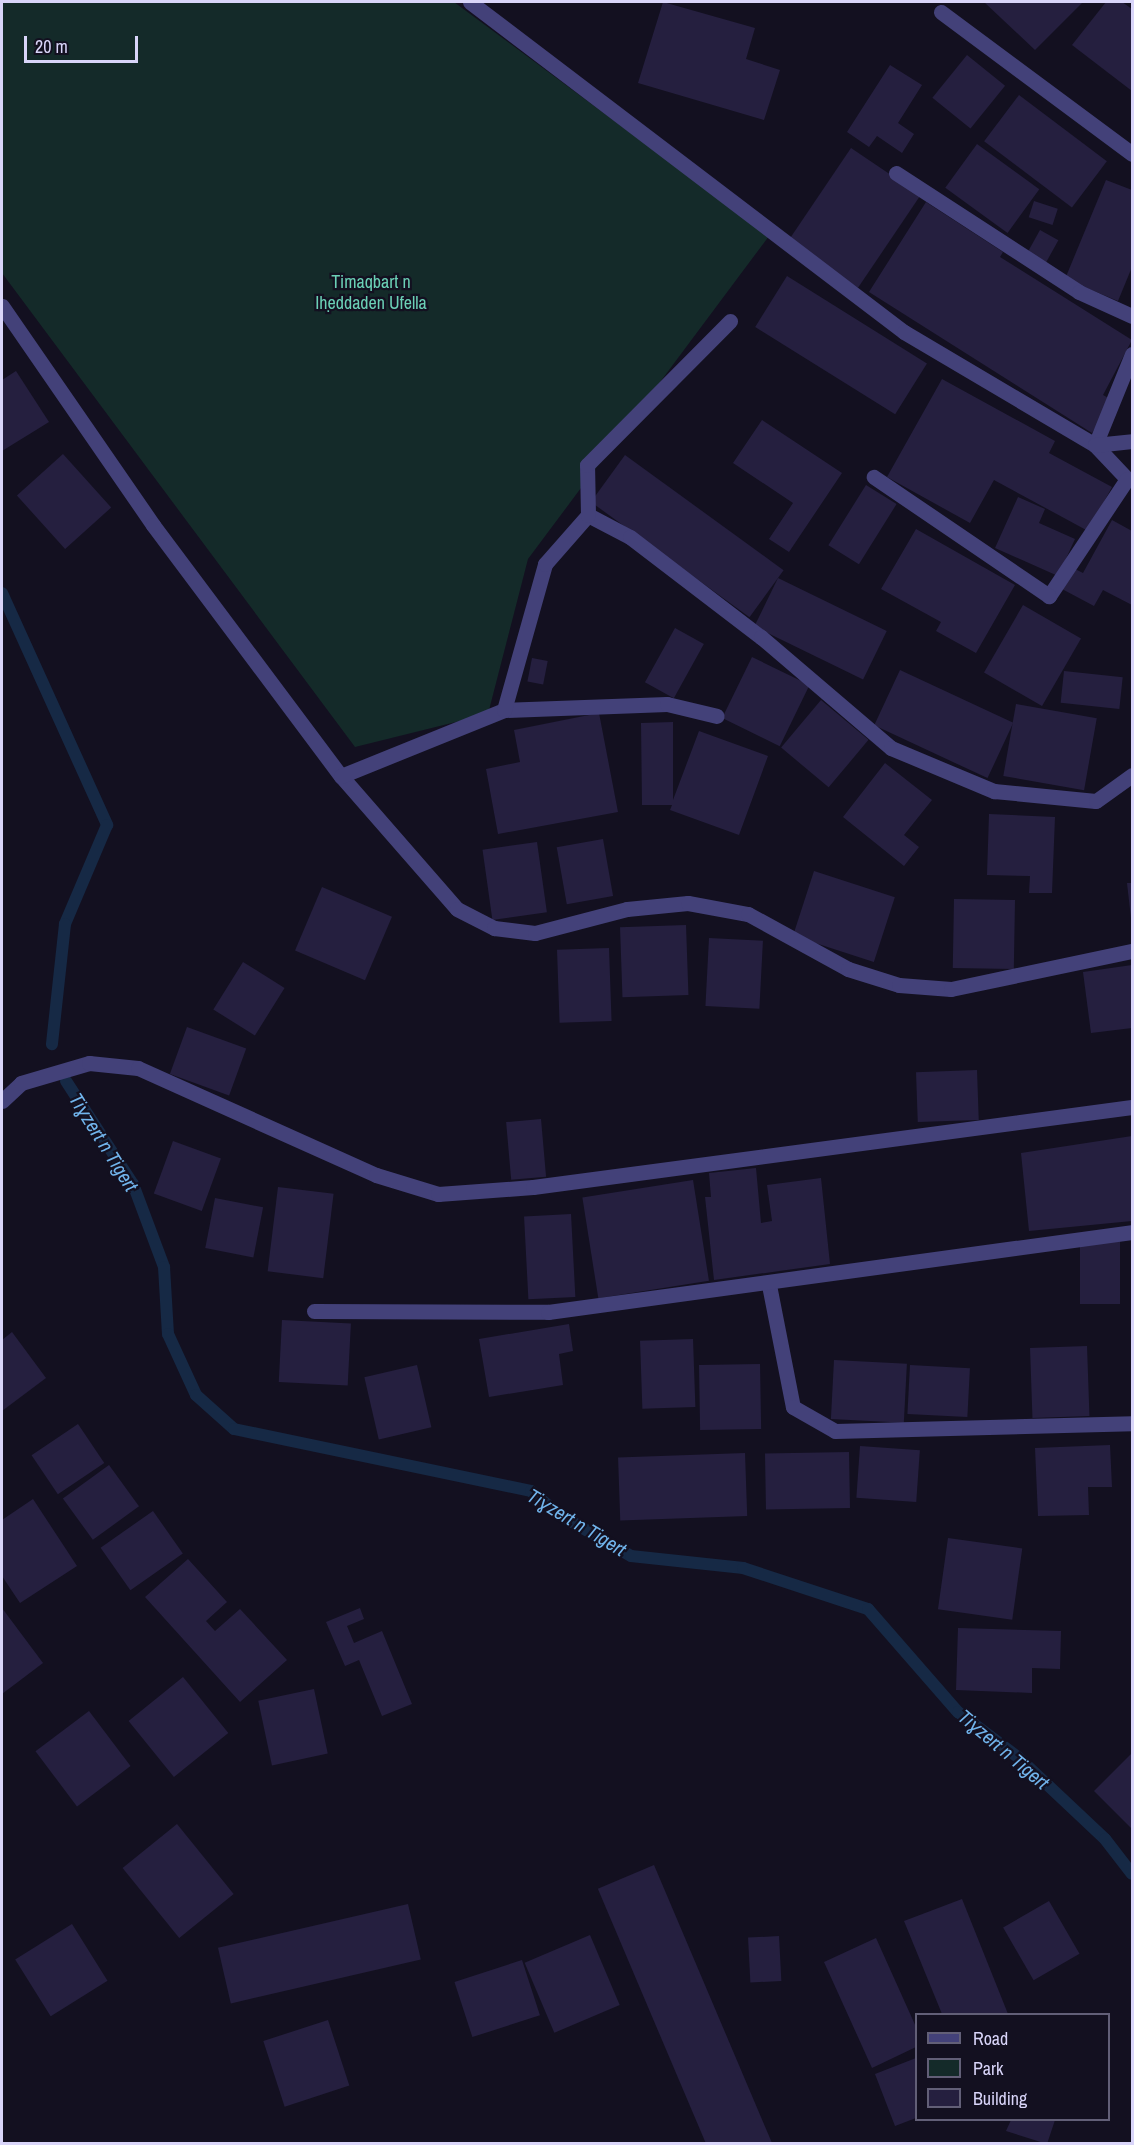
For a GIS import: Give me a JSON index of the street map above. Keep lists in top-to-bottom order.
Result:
{
  "water": ["Tiɣzert n Tigert"],
  "parks": ["Timaqbart n Iḥeddaden Ufella"],
  "legend": ["Road", "Park", "Building"],
  "scale_bar": "20 m"
}
